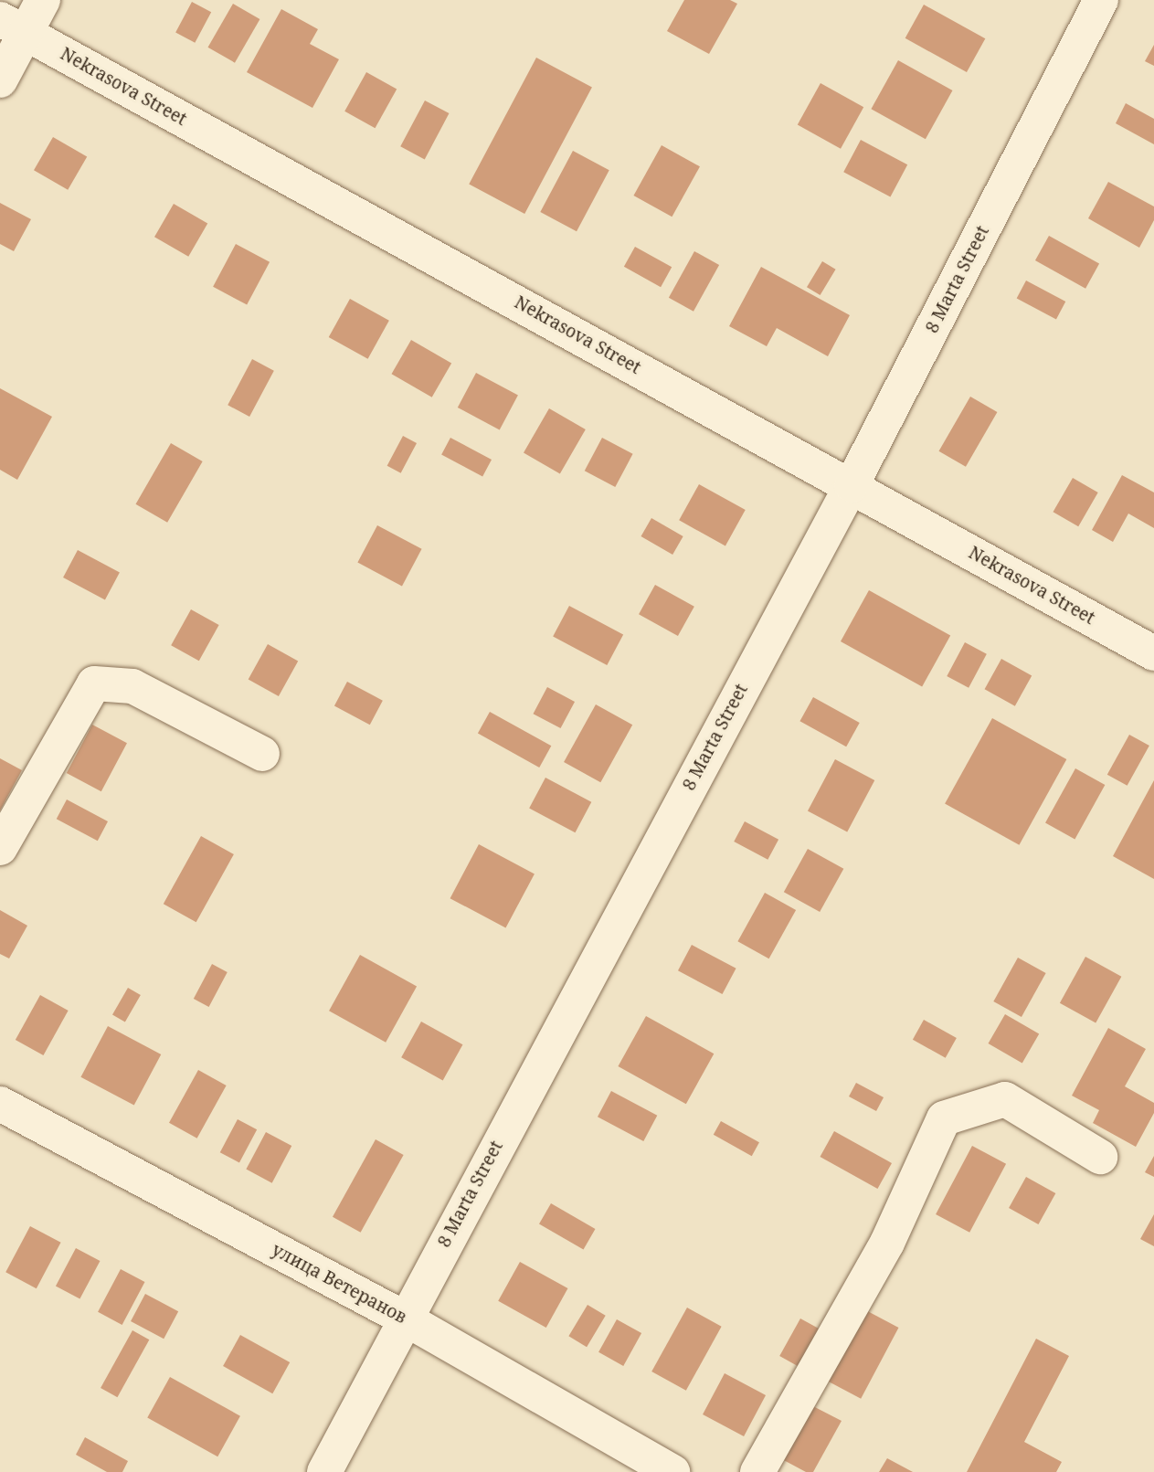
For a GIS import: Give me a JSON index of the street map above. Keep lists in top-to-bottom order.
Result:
{
  "streets": {
    "street": ["Nekrasova Street", "8 Marta Street", "улица Ветеранов"]
  },
  "crossings": [
    ["Nekrasova Street", "8 Marta Street"],
    ["8 Marta Street", "улица Ветеранов"]
  ]
}
